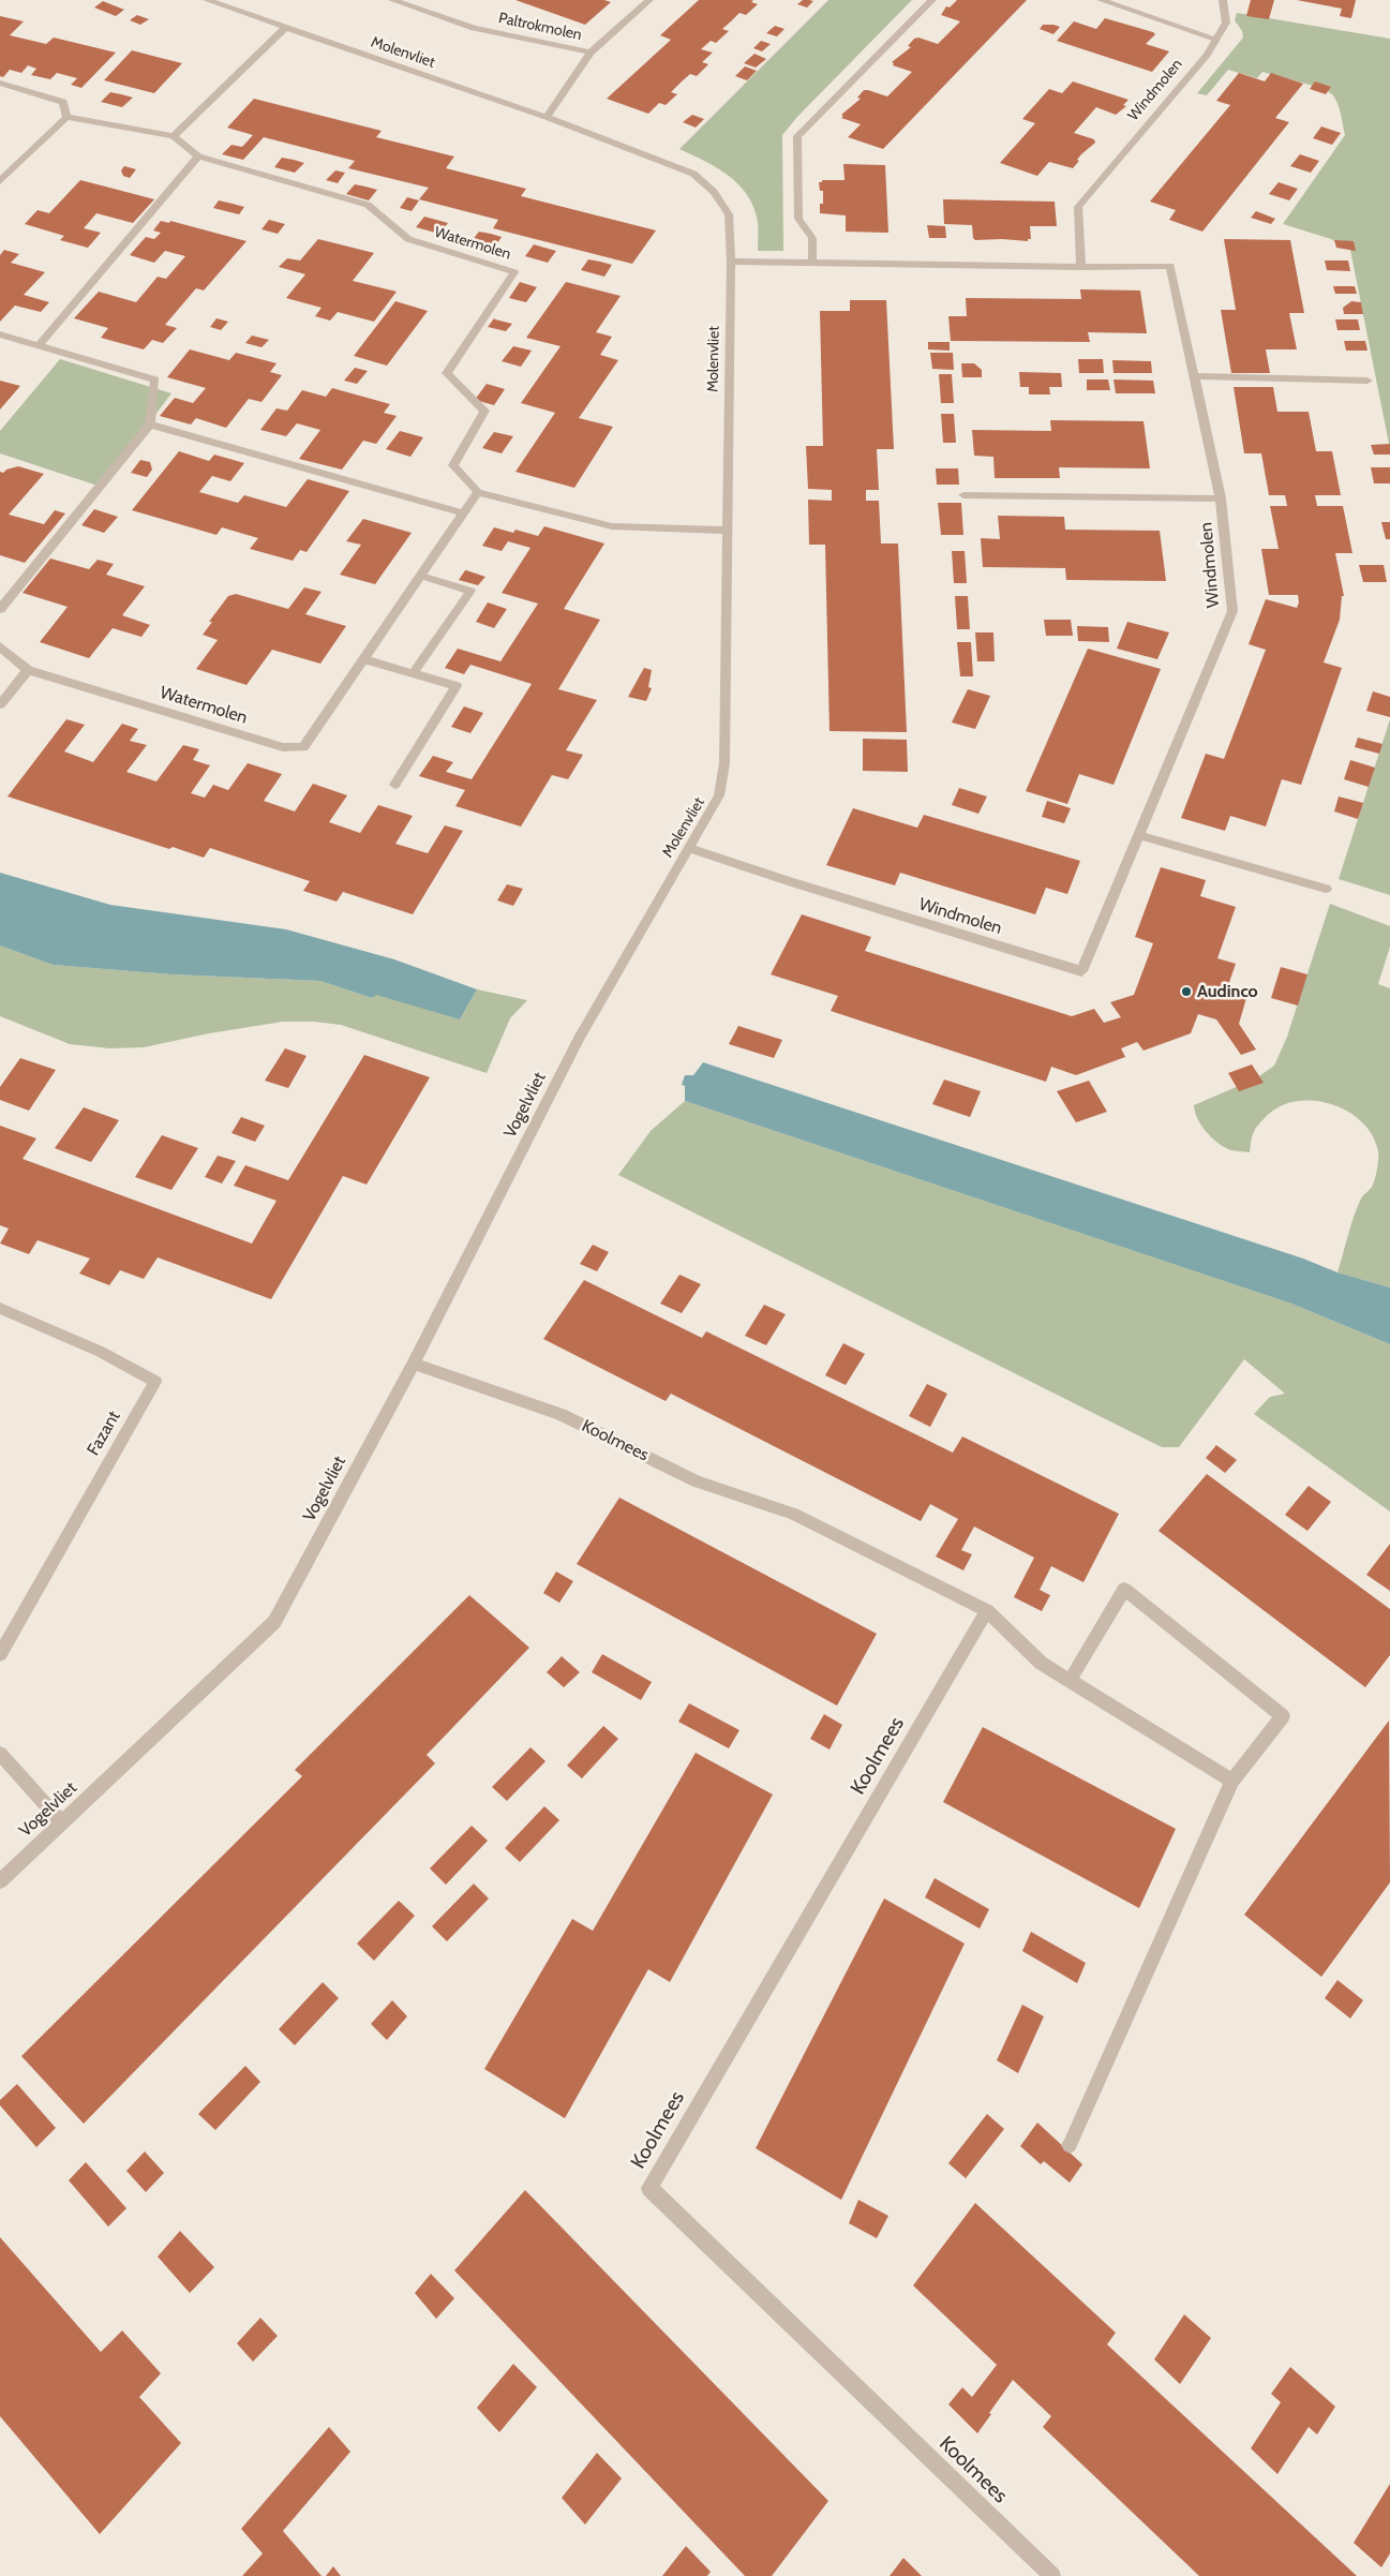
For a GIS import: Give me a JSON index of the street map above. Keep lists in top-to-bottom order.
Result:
{
  "streets": {
    "street": [
      "Paltrokmolen",
      "Molenvliet",
      "Windmolen",
      "Watermolen",
      "Vogelvliet",
      "Fazant",
      "Koolmees"
    ]
  },
  "crossings": [
    ["Paltrokmolen", "Molenvliet"],
    ["Molenvliet", "Windmolen"],
    ["Molenvliet", "Vogelvliet"],
    ["Vogelvliet", "Koolmees"]
  ],
  "places": ["Audinco"]
}
